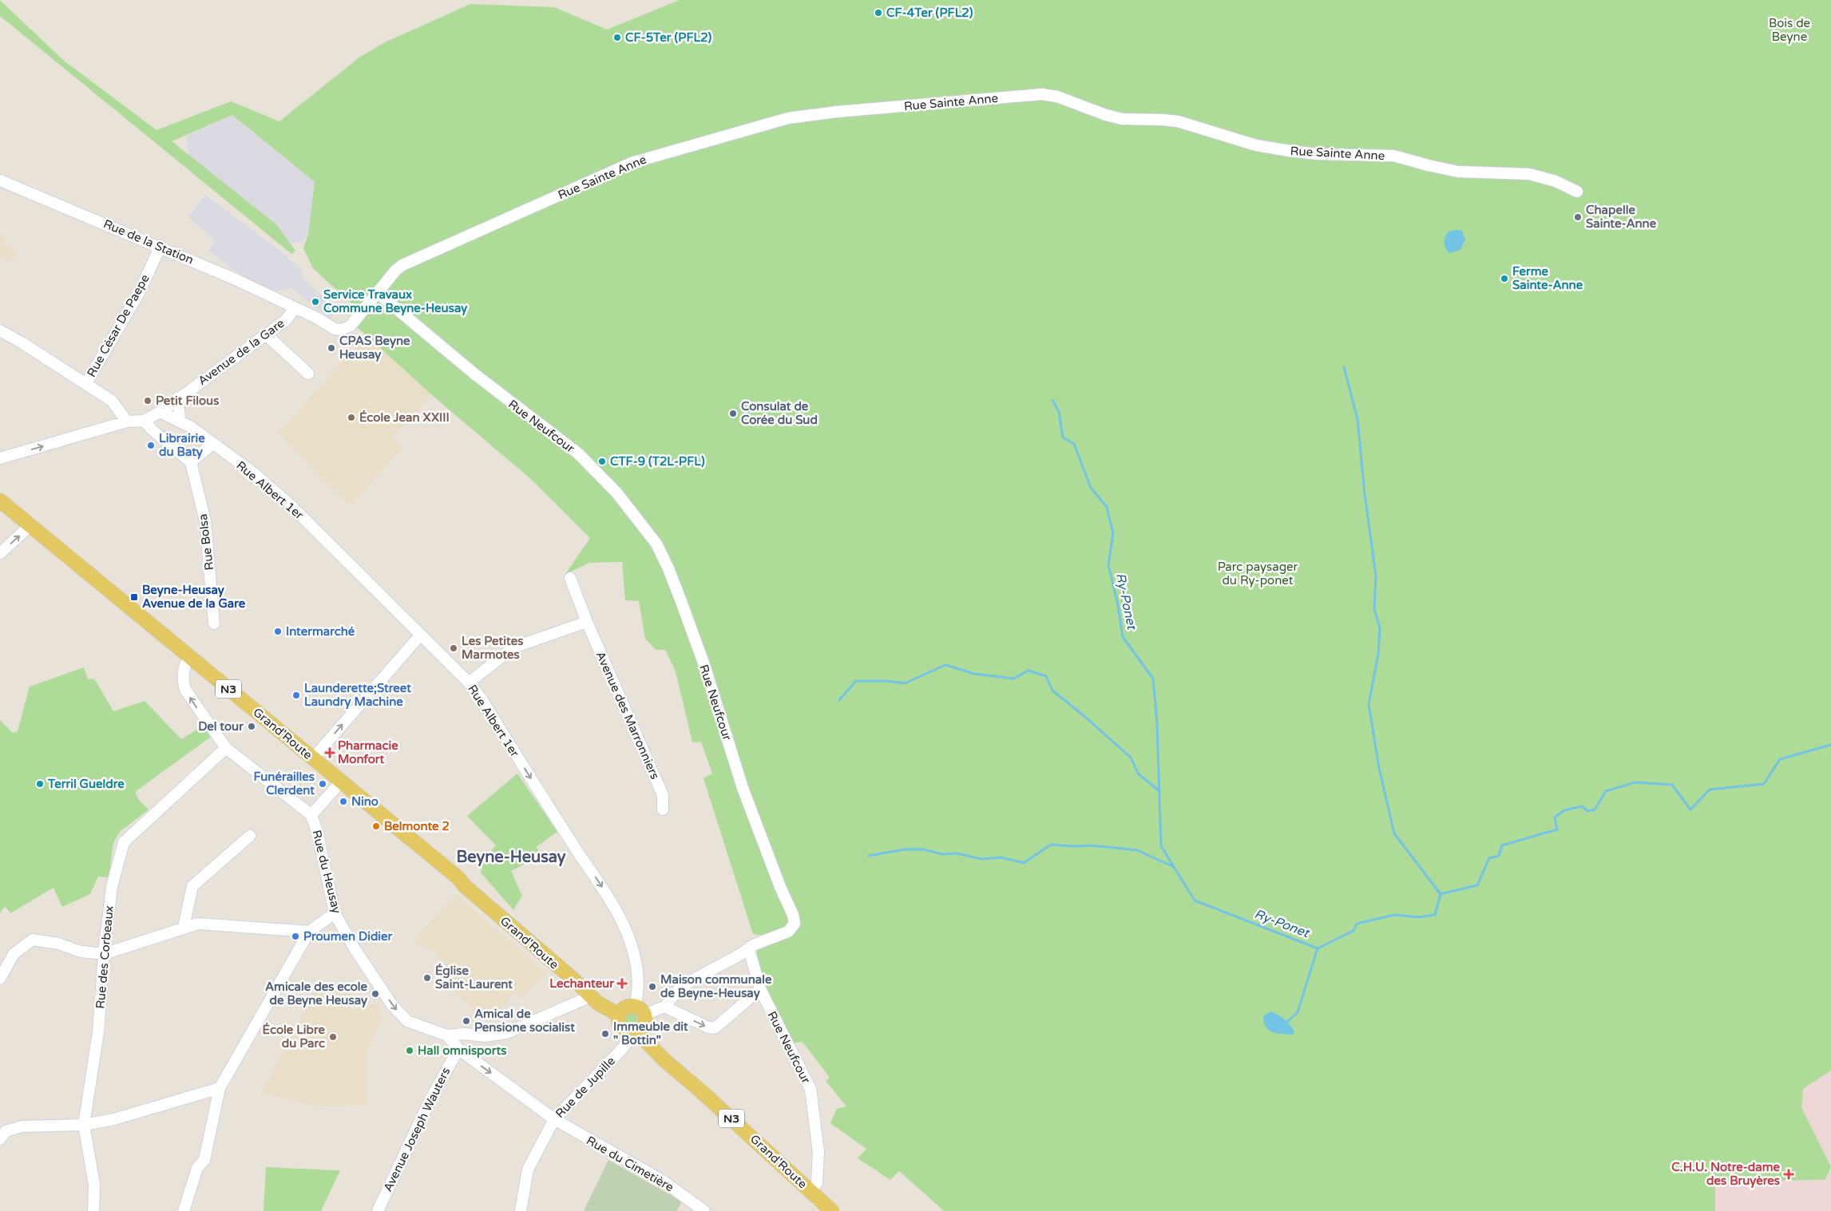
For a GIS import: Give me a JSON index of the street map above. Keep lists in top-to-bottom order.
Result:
{
  "streets": {
    "main road": ["N3", "Grand'Route"],
    "street": [
      "Rue Sainte Anne",
      "Rue de la Station",
      "Rue César De Paepe",
      "Avenue de la Gare",
      "Rue Neufcour",
      "Rue Albert 1er",
      "Rue Bolsa",
      "Avenue des Marronniers",
      "Rue du Heusay",
      "Rue des Corbeaux",
      "Rue de Jupille",
      "Avenue Joseph Wauters",
      "Rue du Cimetière"
    ]
  },
  "crossings": [
    ["Rue Sainte Anne", "Avenue de la Gare"],
    ["Rue Sainte Anne", "Rue Neufcour"],
    ["Rue de la Station", "Rue César De Paepe"],
    ["Rue de la Station", "Avenue de la Gare"],
    ["Avenue de la Gare", "Rue Albert 1er"],
    ["Rue Neufcour", "Grand'Route"],
    ["Rue Albert 1er", "Grand'Route"],
    ["Rue Albert 1er", "Rue de Jupille"],
    ["Grand'Route", "Rue du Heusay"],
    ["Grand'Route", "Rue de Jupille"],
    ["Rue du Heusay", "Rue du Cimetière"],
    ["Rue de Jupille", "Rue du Cimetière"],
    ["Avenue Joseph Wauters", "Rue du Cimetière"]
  ],
  "one_way": ["Rue Albert 1er", "Rue du Heusay", "Rue du Cimetière"],
  "districts": ["Beyne-Heusay"],
  "water": ["Ry-Ponet"],
  "parks": ["Bois de Beyne", "Parc paysager du Ry-ponet"],
  "places": {
    "other": [
      "CF-4Ter (PFL2)",
      "CF-5Ter (PFL2)",
      "Chapelle Sainte-Anne",
      "Ferme Sainte-Anne",
      "Service Travaux Commune Beyne-Heusay",
      "CPAS Beyne Heusay",
      "Petit Filous",
      "Consulat de Corée du Sud",
      "École Jean XXIII",
      "Librairie du Baty",
      "CTF-9 (T2L-PFL)",
      "Intermarché",
      "Les Petites Marmotes",
      "Launderette;Street Laundry Machine",
      "Del tour",
      "Terril Gueldre",
      "Funérailles Clerdent",
      "Nino",
      "Belmonte 2",
      "Proumen Didier",
      "Église Saint-Laurent",
      "Maison communale de Beyne-Heusay",
      "Amicale des ecole de Beyne Heusay",
      "Amical de Pensione socialist",
      "Immeuble dit \" Bottin\"",
      "École Libre du Parc",
      "Hall omnisports"
    ],
    "transit": ["Beyne-Heusay Avenue de la Gare"],
    "health": ["Pharmacie Monfort", "Lechanteur", "C.H.U. Notre-dame des Bruyères"]
  }
}
